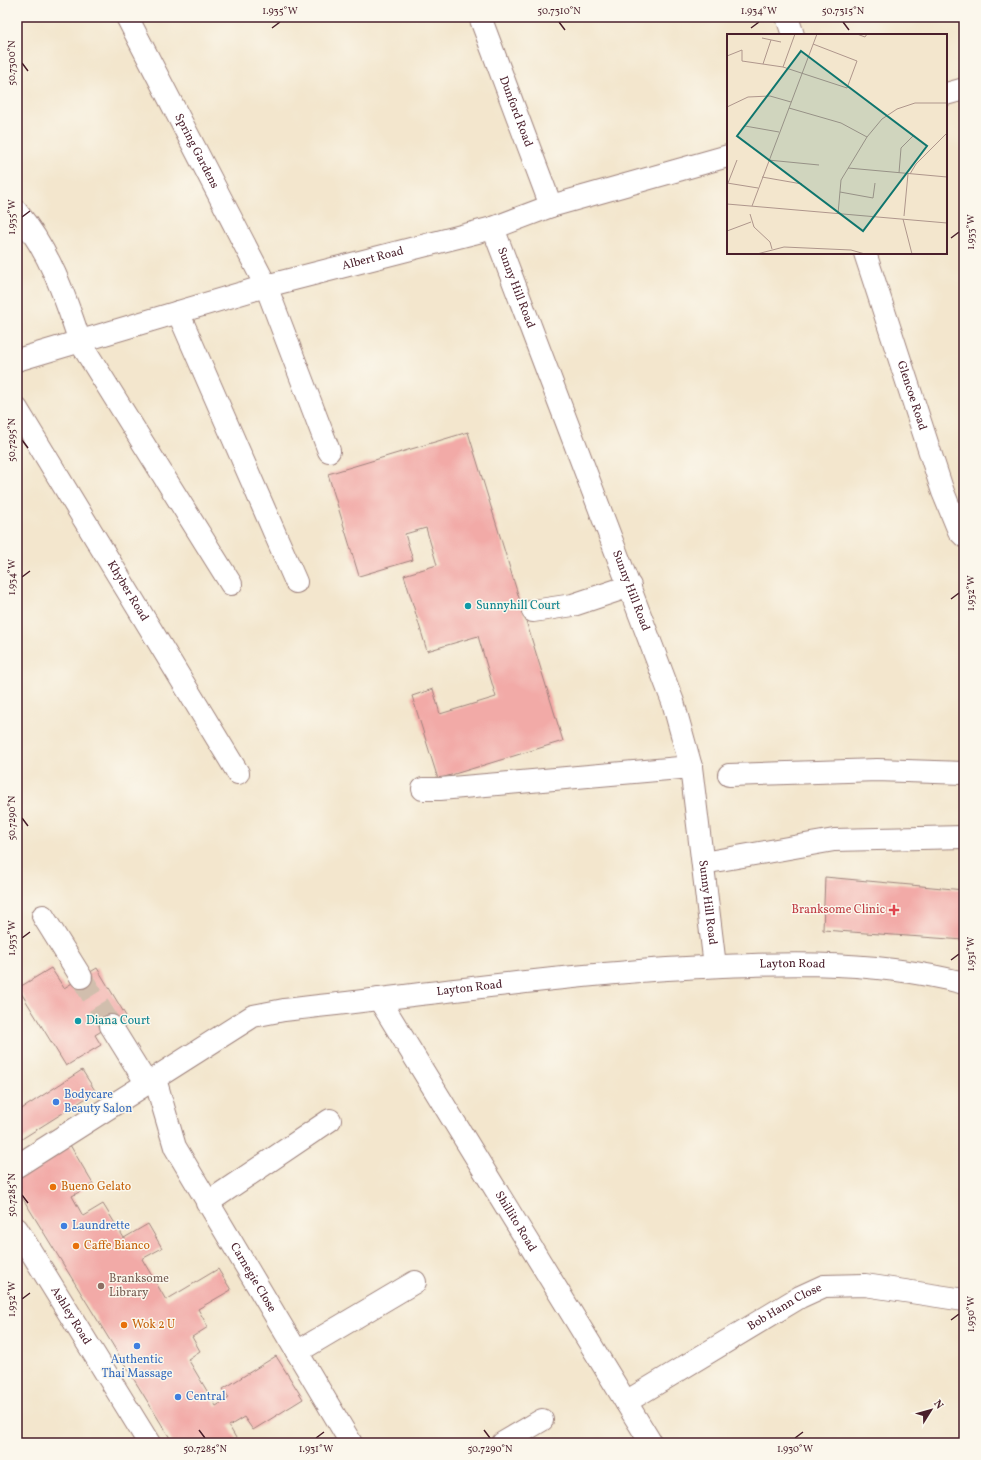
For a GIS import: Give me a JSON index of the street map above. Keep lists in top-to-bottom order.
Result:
{
  "streets": {
    "street": [
      "Dunford Road",
      "Spring Gardens",
      "Albert Road",
      "Sunny Hill Road",
      "Glencoe Road",
      "Khyber Road",
      "Layton Road",
      "Shillito Road",
      "Carnegie Close",
      "Bob Hann Close",
      "Ashley Road"
    ]
  },
  "crossings": [
    ["Dunford Road", "Albert Road"],
    ["Spring Gardens", "Albert Road"],
    ["Albert Road", "Sunny Hill Road"],
    ["Sunny Hill Road", "Layton Road"],
    ["Layton Road", "Shillito Road"],
    ["Layton Road", "Carnegie Close"],
    ["Shillito Road", "Bob Hann Close"]
  ],
  "places": {
    "other": [
      "Sunnyhill Court",
      "Diana Court",
      "Bodycare Beauty Salon",
      "Bueno Gelato",
      "Laundrette",
      "Caffe Bianco",
      "Branksome Library",
      "Wok 2 U",
      "Authentic Thai Massage",
      "Central"
    ],
    "health": ["Branksome Clinic"]
  },
  "north": "top right",
  "coordinates": [
    "1.935°W",
    "50.7310°N",
    "1.934°W",
    "50.7315°N",
    "50.7300°N",
    "1.933°W",
    "50.7295°N",
    "1.932°W",
    "50.7290°N",
    "1.931°W",
    "50.7285°N",
    "1.930°W"
  ]
}
